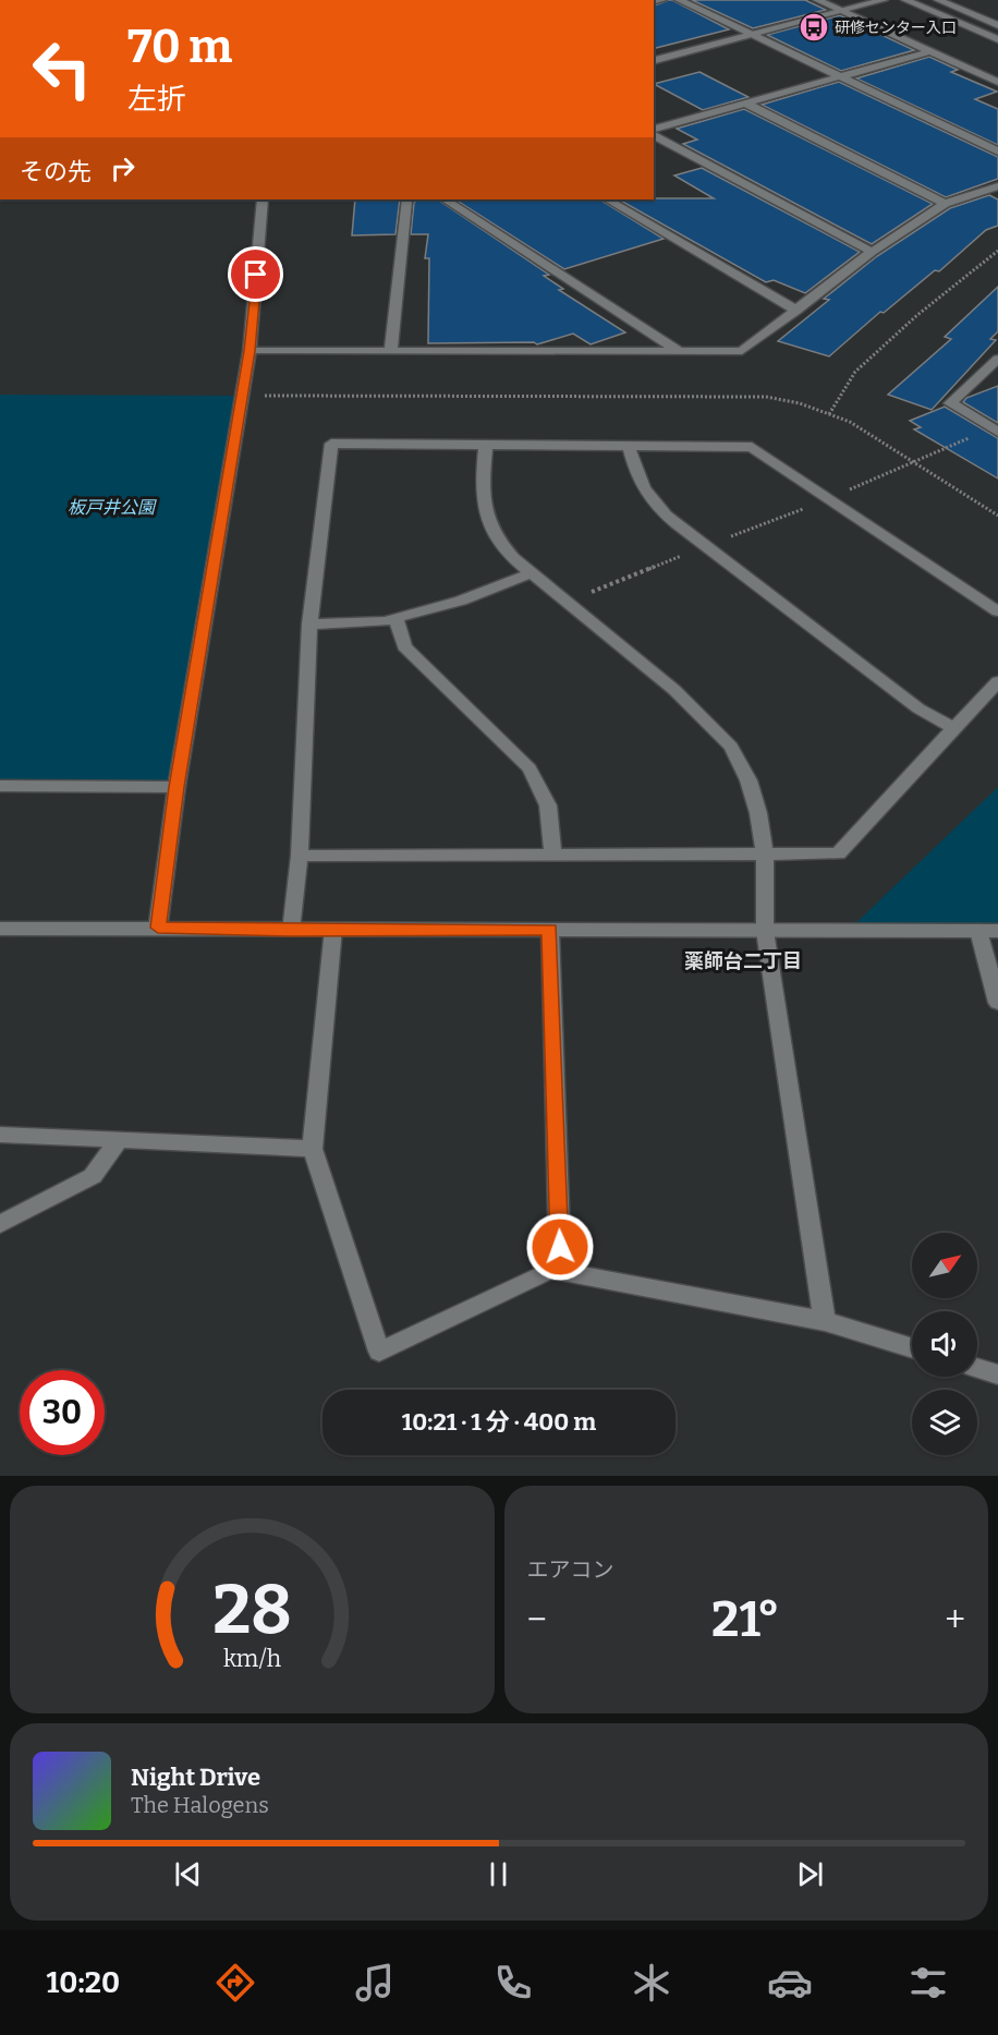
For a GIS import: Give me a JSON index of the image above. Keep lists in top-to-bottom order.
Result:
{
  "districts": ["薬師台二丁目"],
  "parks": ["板戸井公園"],
  "places": {
    "bus stop": ["研修センター入口"]
  },
  "north": "top right",
  "page": {
    "turn": ["70 m", "左折"],
    "then": "その先",
    "limit": "30",
    "trip": "10:21 · 1 分 · 400 m",
    "tile": "エアコン",
    "heat": ["−", "21°", "+"],
    "song": ["Night Drive", "The Halogens"],
    "tabs": "10:20",
    "gauge": ["28", "km/h"]
  }
}
